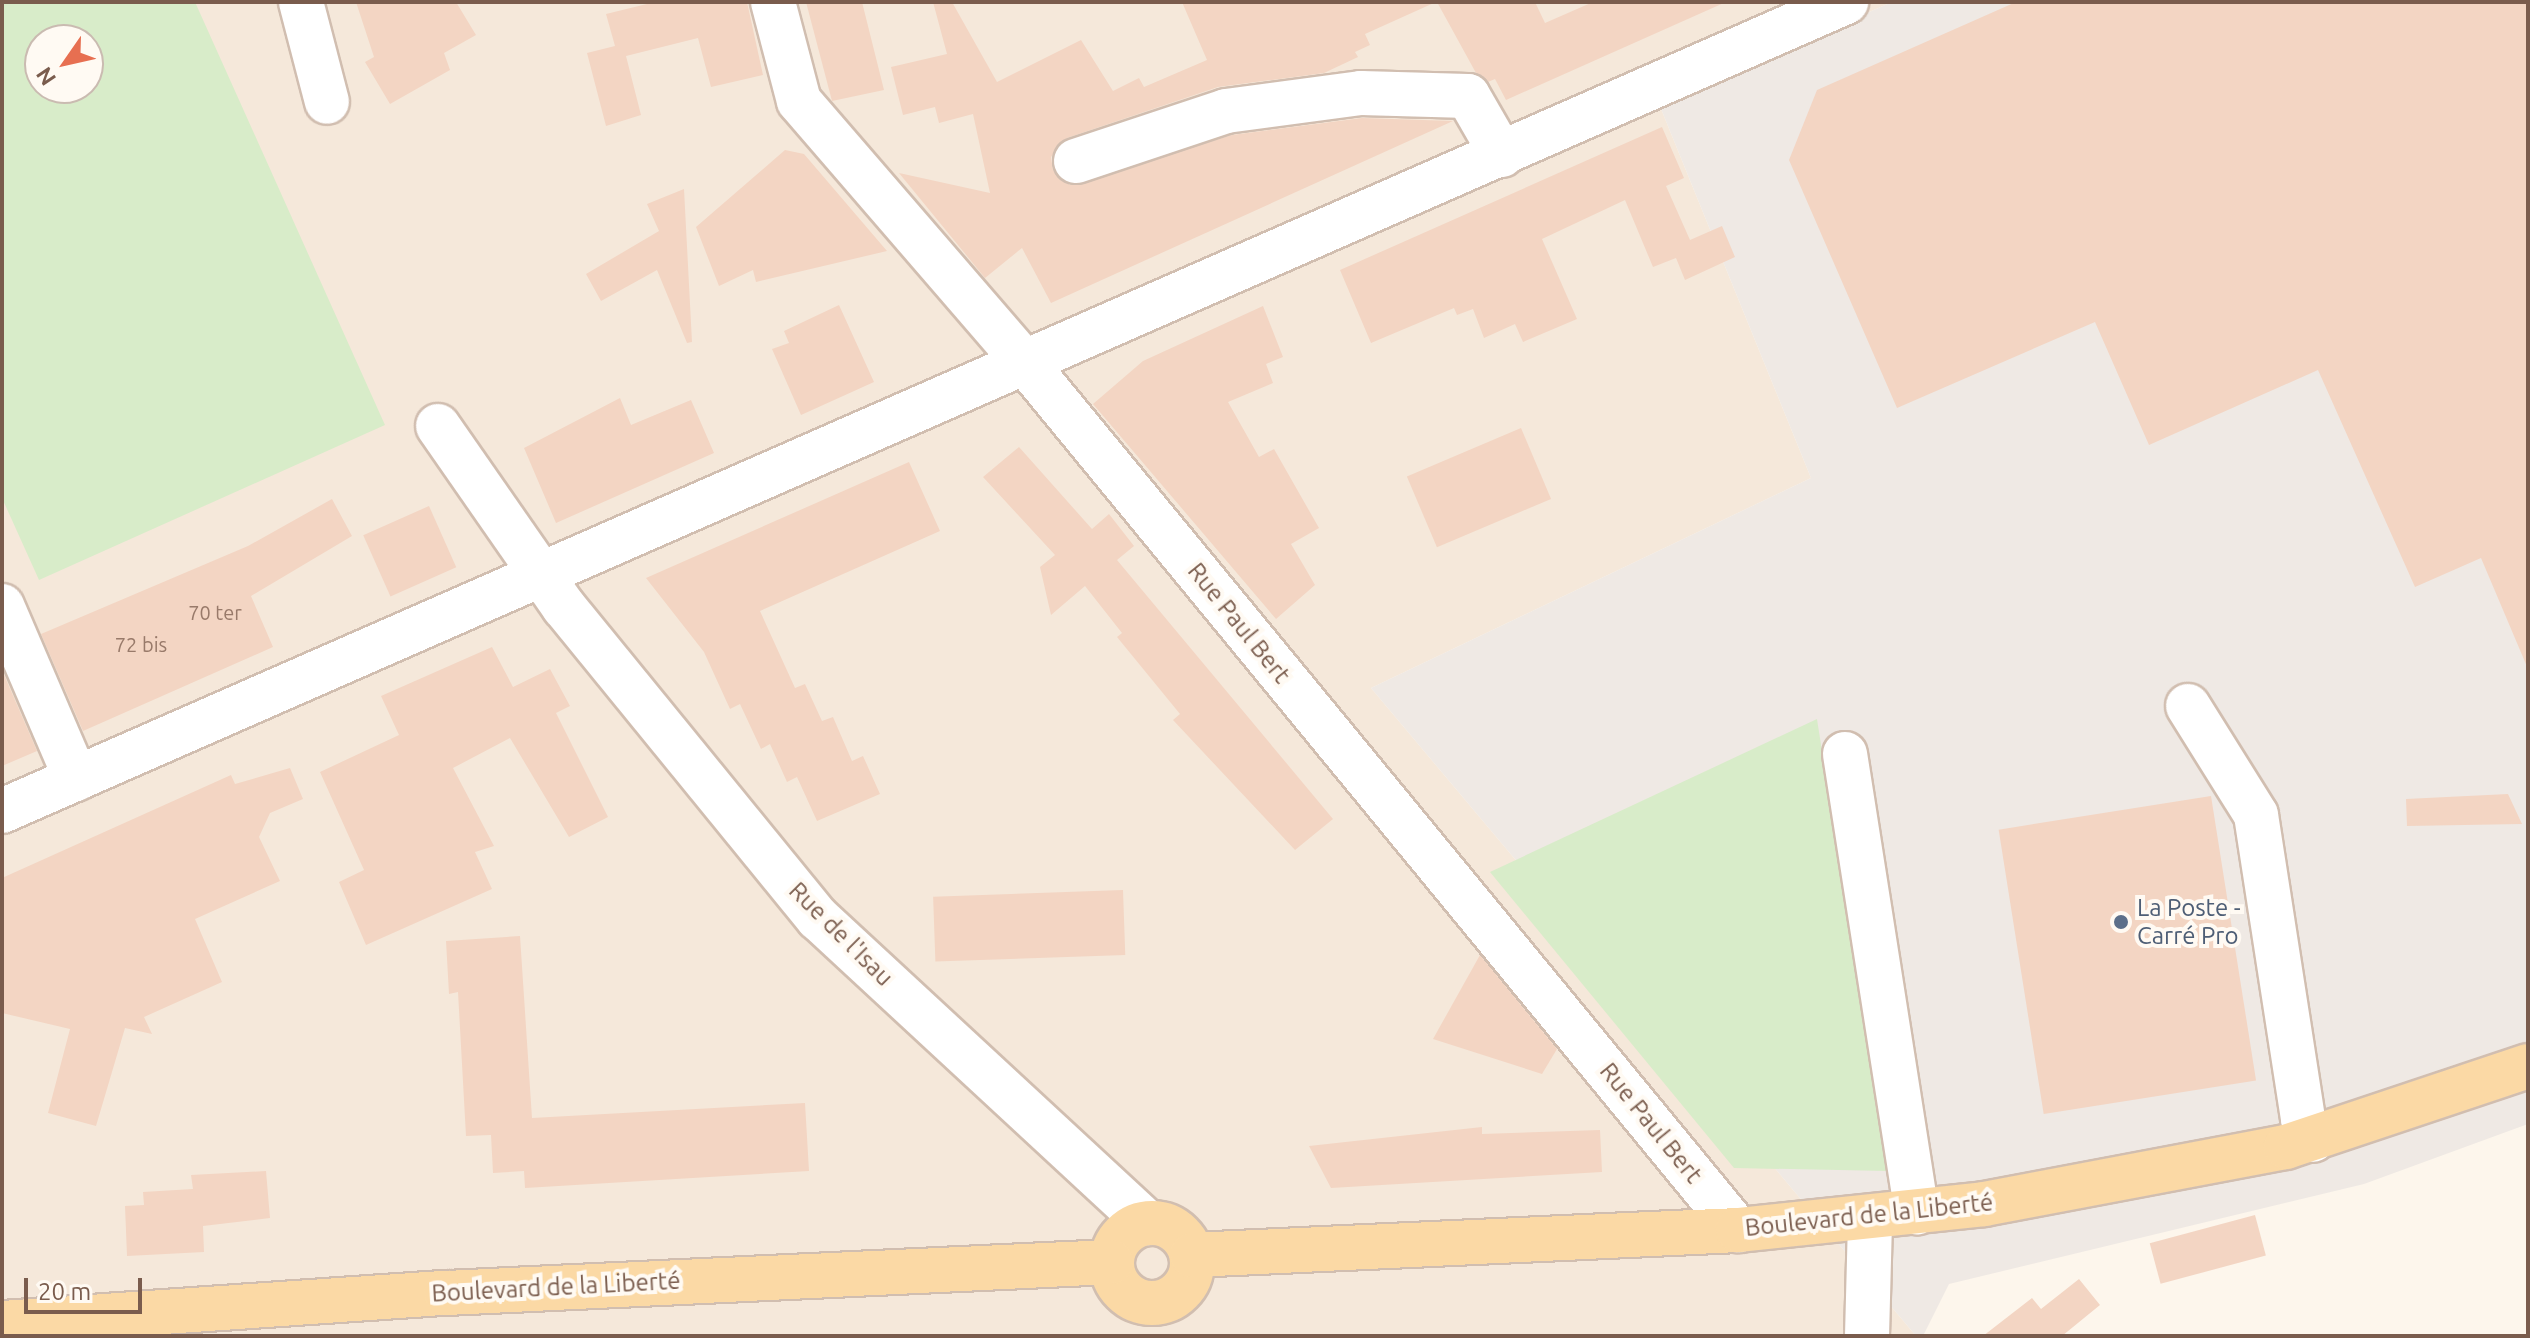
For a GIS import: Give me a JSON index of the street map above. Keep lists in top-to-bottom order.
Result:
{
  "streets": {
    "main road": ["Boulevard de la Liberté"],
    "street": ["Rue Paul Bert", "Rue de l'Isau"]
  },
  "crossings": [
    ["Rue Paul Bert", "Boulevard de la Liberté"],
    ["Rue de l'Isau", "Boulevard de la Liberté"]
  ],
  "places": ["La Poste - Carré Pro"],
  "house_numbers": ["70 ter", "72 bis"],
  "scale_bar": "20 m",
  "north": "bottom left"
}
